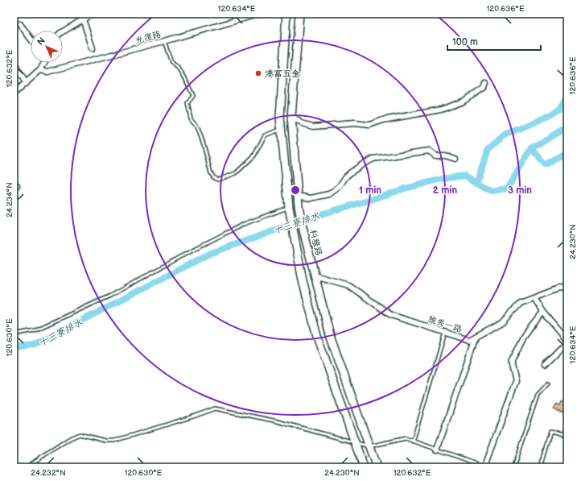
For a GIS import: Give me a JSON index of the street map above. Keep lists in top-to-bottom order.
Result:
{
  "streets": {
    "street": ["光復路", "科雅路", "雅秀一路"]
  },
  "crossings": [
    ["科雅路", "雅秀一路"]
  ],
  "water": ["十三寮排水"],
  "places": ["港富五金"],
  "scale_bar": "100 m",
  "north": "top left",
  "coordinates": [
    "120.634°E",
    "120.636°E",
    "120.632°E",
    "24.234°N",
    "24.230°N",
    "120.630°E",
    "24.232°N"
  ],
  "rings": ["1 min", "2 min", "3 min"]
}
